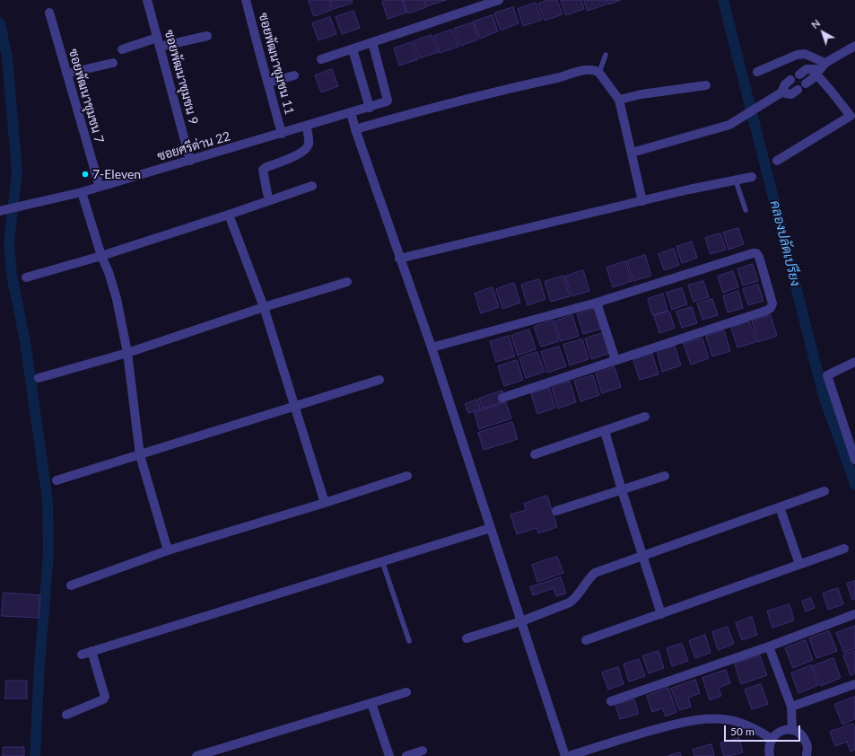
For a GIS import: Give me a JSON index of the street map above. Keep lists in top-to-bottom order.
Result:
{
  "streets": {
    "street": [
      "ซอยพัฒนาชุมชน 11",
      "ซอยพัฒนาชุมชน 9",
      "ซอยพัฒนาชุมชน 7",
      "ซอยศรีด่าน 22"
    ]
  },
  "crossings": [
    ["ซอยพัฒนาชุมชน 11", "ซอยศรีด่าน 22"],
    ["ซอยพัฒนาชุมชน 9", "ซอยศรีด่าน 22"],
    ["ซอยพัฒนาชุมชน 7", "ซอยศรีด่าน 22"]
  ],
  "water": ["คลองปลัดเปรียง"],
  "places": ["7-Eleven"],
  "scale_bar": "50 m",
  "north": "top left"
}
